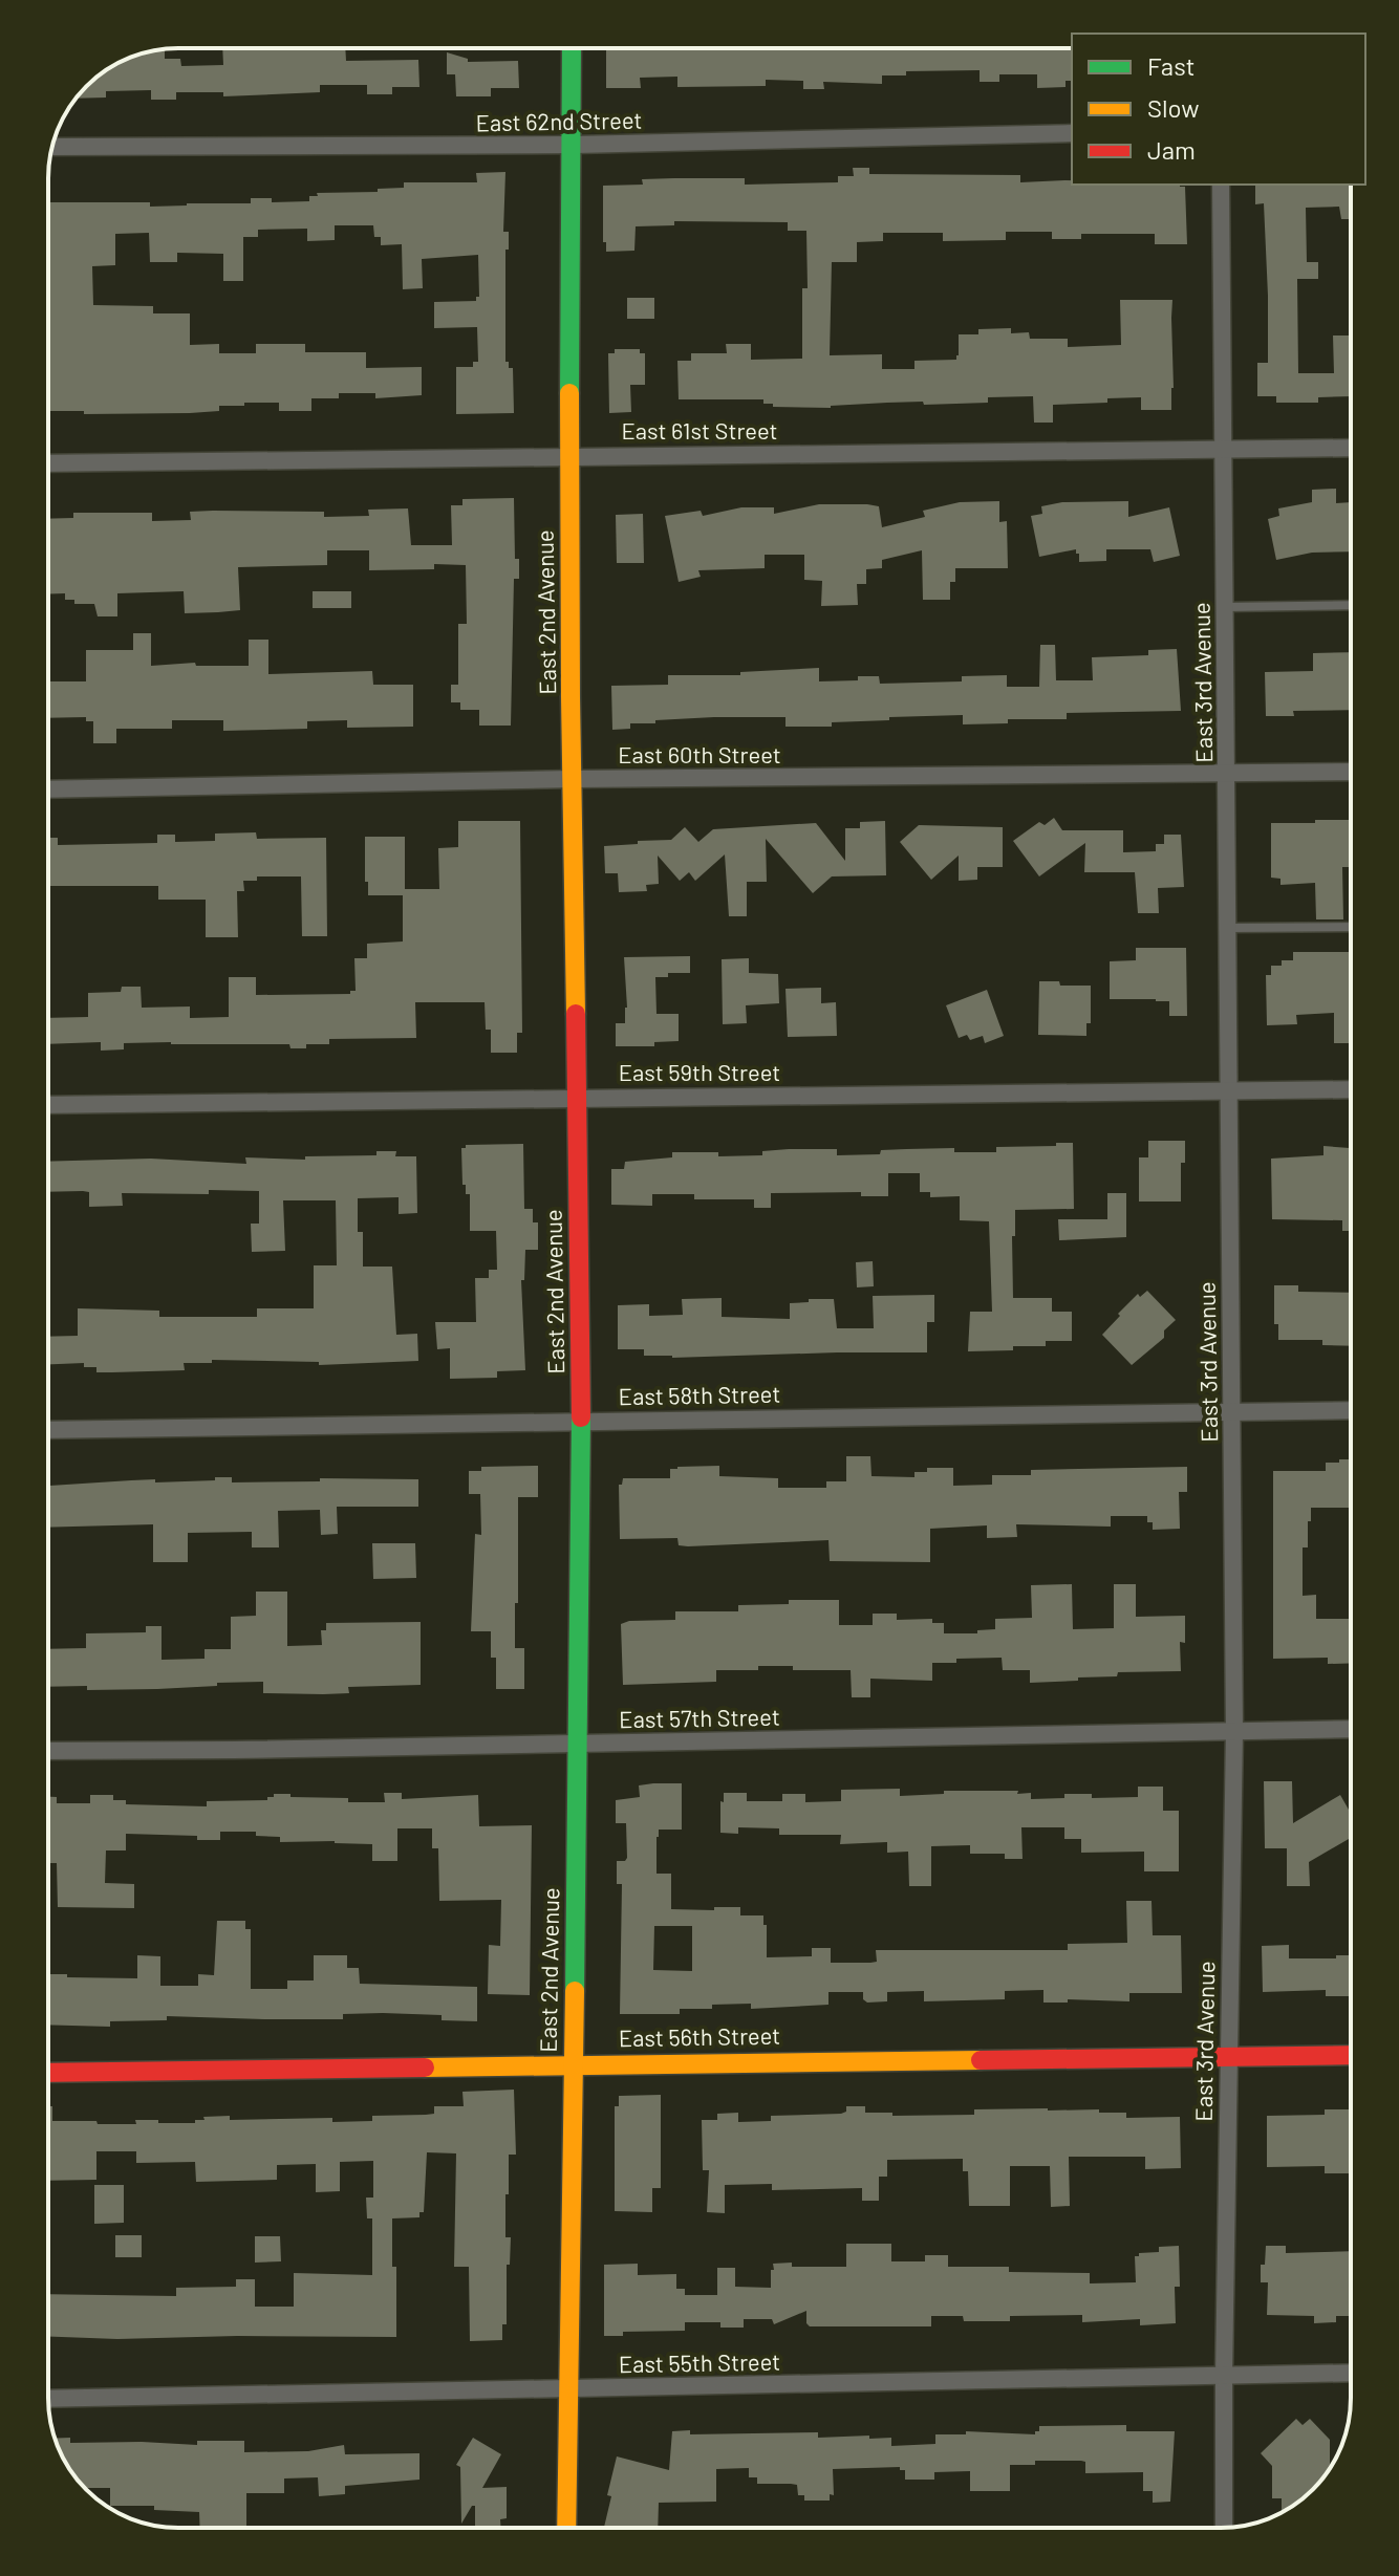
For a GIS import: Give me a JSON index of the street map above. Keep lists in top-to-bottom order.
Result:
{
  "streets": {
    "street": [
      "East 62nd Street",
      "East 61st Street",
      "East 2nd Avenue",
      "East 3rd Avenue",
      "East 60th Street",
      "East 59th Street",
      "East 58th Street",
      "East 57th Street",
      "East 56th Street",
      "East 55th Street"
    ]
  },
  "crossings": [
    ["East 62nd Street", "East 2nd Avenue"],
    ["East 61st Street", "East 2nd Avenue"],
    ["East 61st Street", "East 3rd Avenue"],
    ["East 2nd Avenue", "East 60th Street"],
    ["East 2nd Avenue", "East 59th Street"],
    ["East 2nd Avenue", "East 58th Street"],
    ["East 2nd Avenue", "East 57th Street"],
    ["East 2nd Avenue", "East 56th Street"],
    ["East 2nd Avenue", "East 55th Street"],
    ["East 3rd Avenue", "East 60th Street"],
    ["East 3rd Avenue", "East 59th Street"],
    ["East 3rd Avenue", "East 58th Street"],
    ["East 3rd Avenue", "East 57th Street"],
    ["East 3rd Avenue", "East 56th Street"],
    ["East 3rd Avenue", "East 55th Street"]
  ],
  "legend": ["Fast", "Slow", "Jam"]
}
